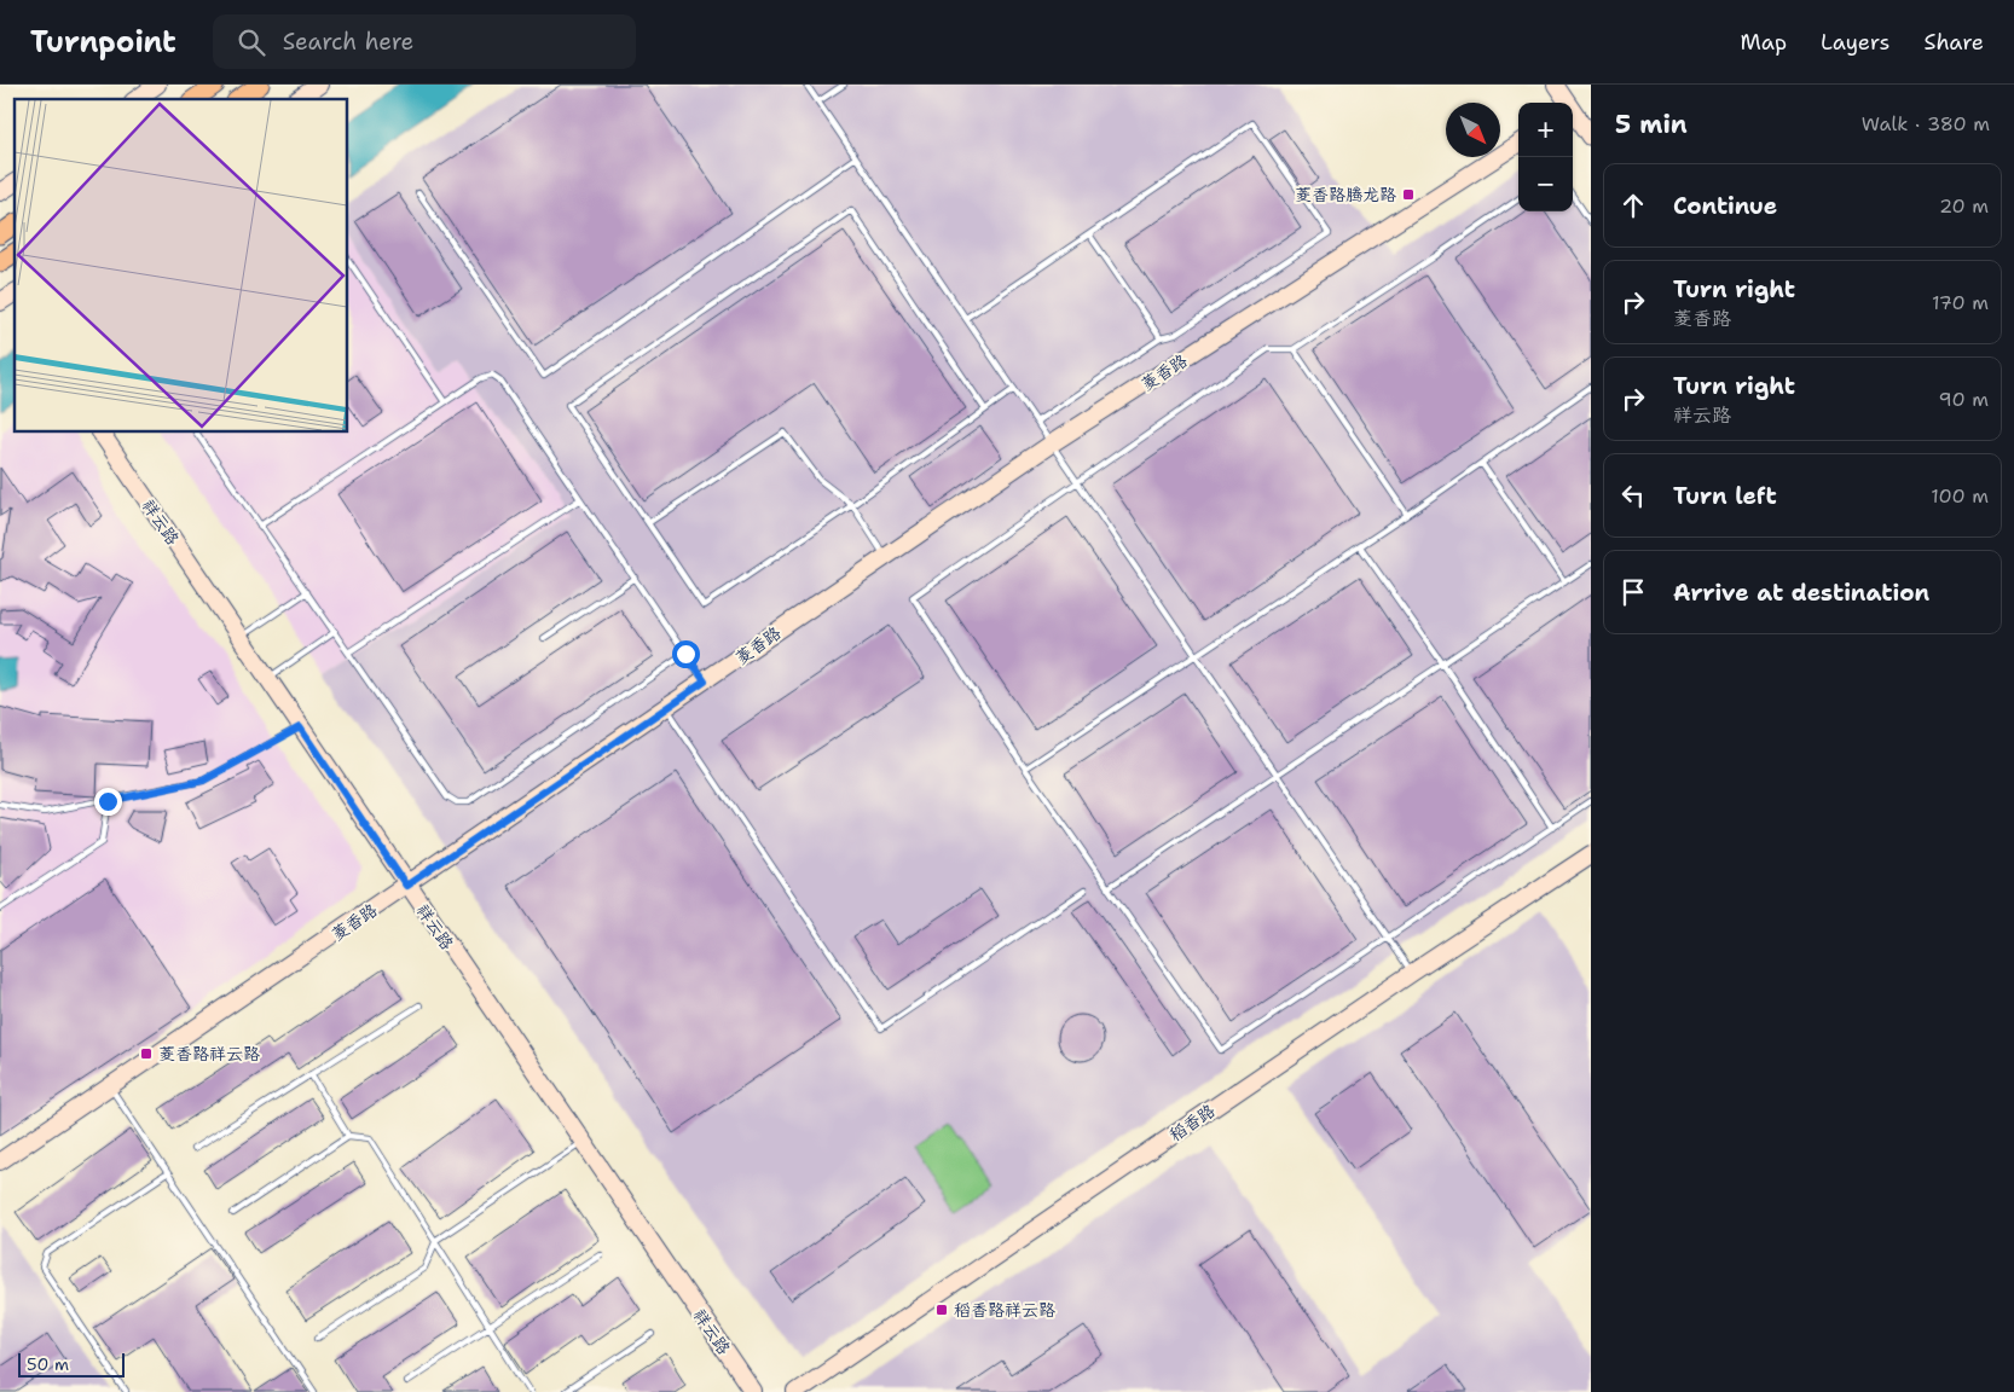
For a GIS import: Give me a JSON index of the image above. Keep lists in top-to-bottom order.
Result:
{
  "streets": {
    "street": ["菱香路", "祥云路", "稻香路"]
  },
  "crossings": [
    ["菱香路", "祥云路"]
  ],
  "places": {
    "transit": ["菱香路腾龙路", "菱香路祥云路", "稻香路祥云路"]
  },
  "scale_bar": "50 m",
  "north": "bottom right",
  "page": {
    "header": "Turnpoint",
    "search": "Search here",
    "nav": ["Map", "Layers", "Share"],
    "heading": ["5 min", "Walk · 380 m"],
    "map_buttons": ["+", "−"],
    "list": [
      ["Continue", "20 m"],
      ["Turn right", "菱香路", "170 m"],
      ["Turn right", "祥云路", "90 m"],
      ["Turn left", "100 m"],
      "Arrive at destination"
    ],
    "scale": "50 m"
  }
}
